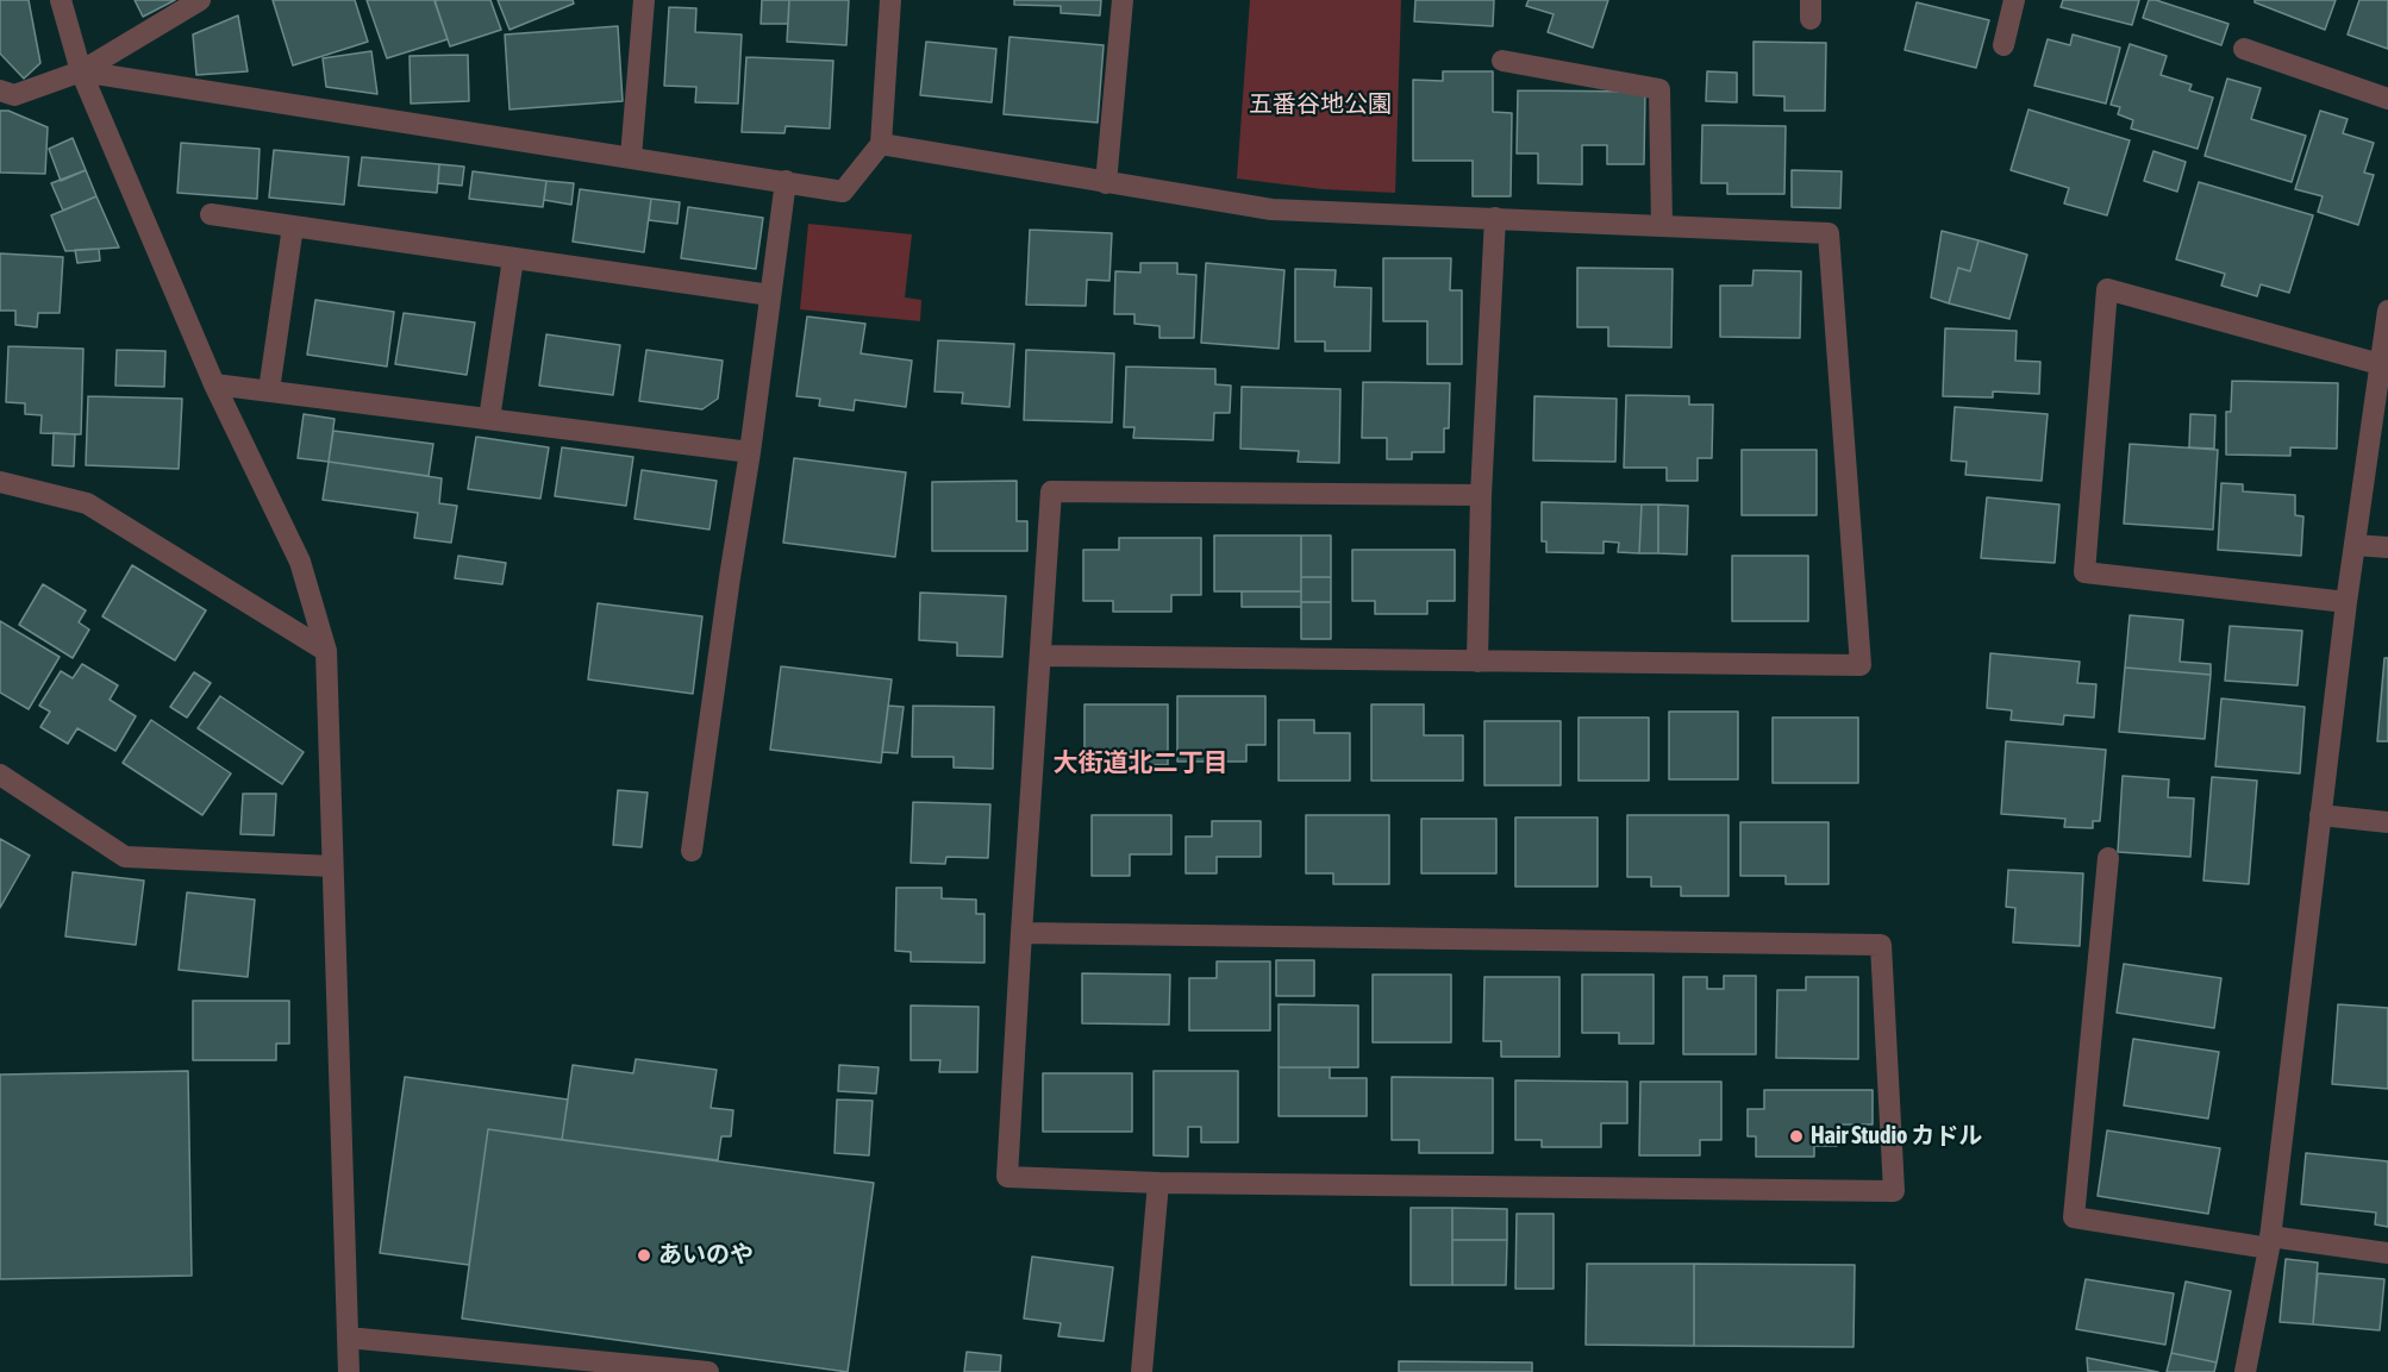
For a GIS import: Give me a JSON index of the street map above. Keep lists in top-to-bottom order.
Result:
{
  "districts": ["大街道北二丁目"],
  "parks": ["五番谷地公園"],
  "places": ["Hair Studio カドル", "あいのや"]
}
